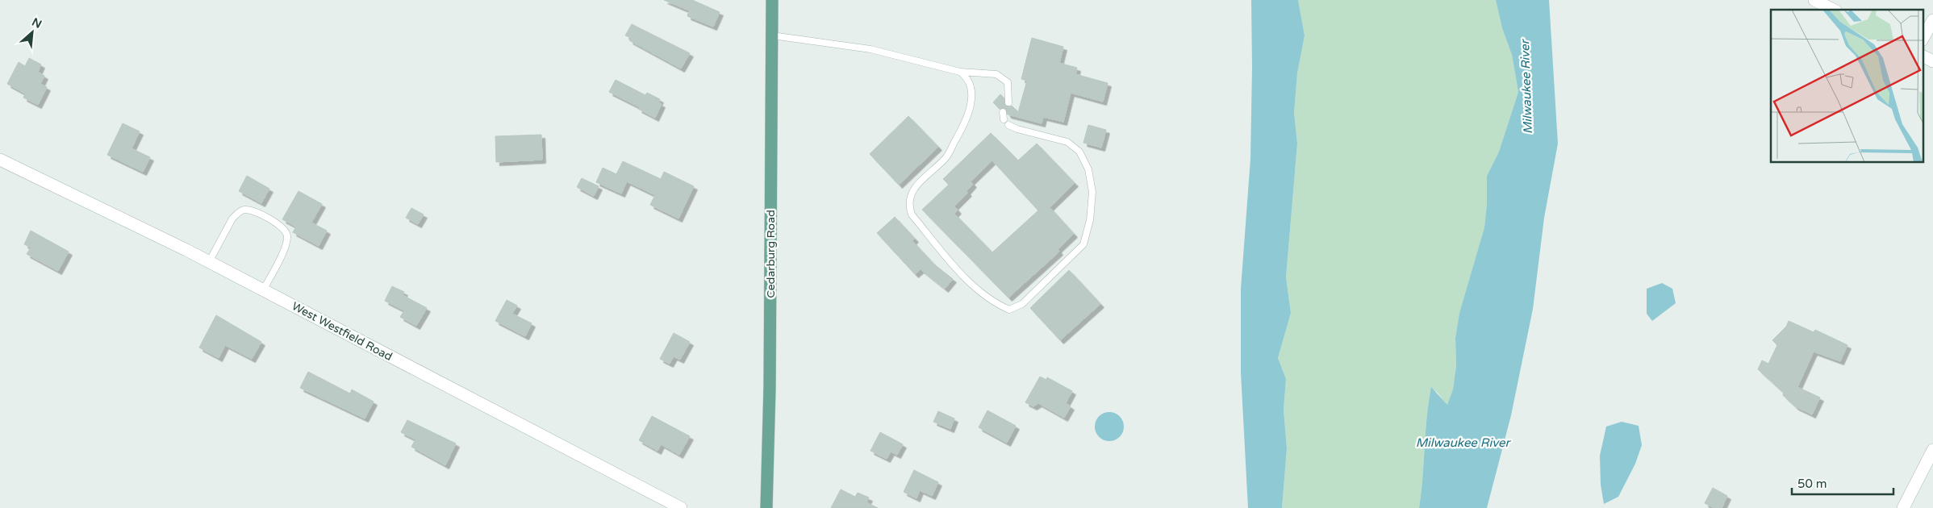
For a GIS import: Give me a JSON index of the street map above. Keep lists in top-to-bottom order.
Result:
{
  "streets": {
    "main road": ["Cedarburg Road"],
    "street": ["West Westfield Road"]
  },
  "water": ["Milwaukee River"],
  "scale_bar": "50 m",
  "north": "top right"
}
